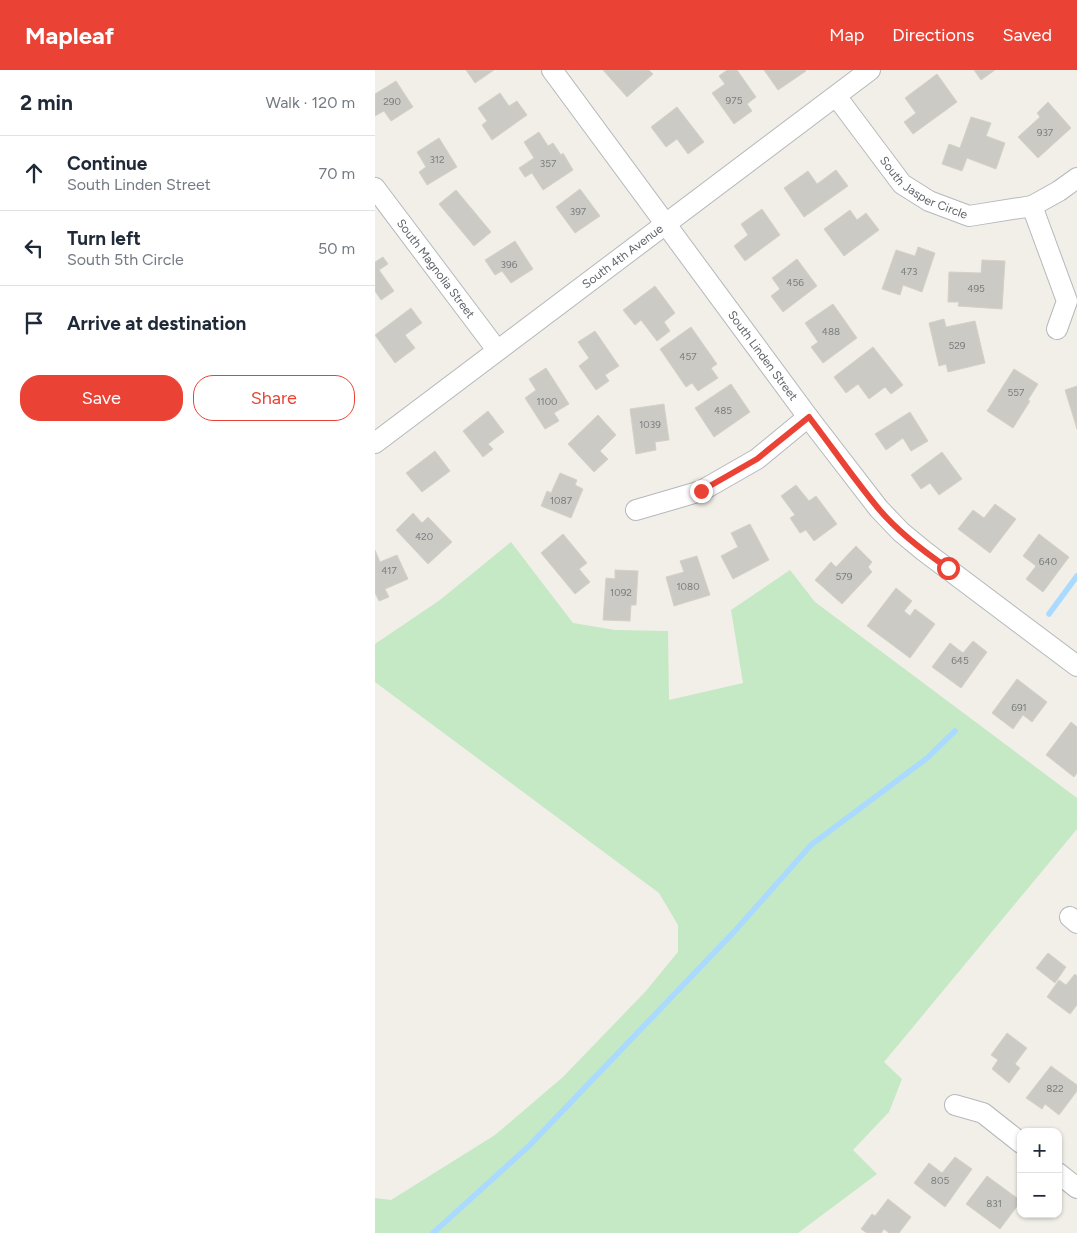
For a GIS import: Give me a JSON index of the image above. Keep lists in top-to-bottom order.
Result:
{
  "streets": {
    "street": [
      "South Jasper Circle",
      "South 4th Avenue",
      "South Magnolia Street",
      "South Linden Street"
    ]
  },
  "crossings": [
    ["South Jasper Circle", "South 4th Avenue"],
    ["South 4th Avenue", "South Magnolia Street"],
    ["South 4th Avenue", "South Linden Street"]
  ],
  "house_numbers": [
    "975",
    "290",
    "937",
    "312",
    "357",
    "397",
    "396",
    "473",
    "456",
    "495",
    "488",
    "529",
    "457",
    "557",
    "1100",
    "485",
    "1039",
    "1087",
    "420",
    "640",
    "417",
    "579",
    "1080",
    "1092",
    "645",
    "691",
    "822",
    "805",
    "831"
  ],
  "page": {
    "header": "Mapleaf",
    "nav": ["Map", "Directions", "Saved"],
    "heading": ["2 min", "Walk · 120 m"],
    "list": [
      ["Continue", "South Linden Street", "70 m"],
      ["Turn left", "South 5th Circle", "50 m"],
      "Arrive at destination"
    ],
    "buttons": ["Save", "Share"],
    "map_buttons": ["+", "−"]
  }
}
